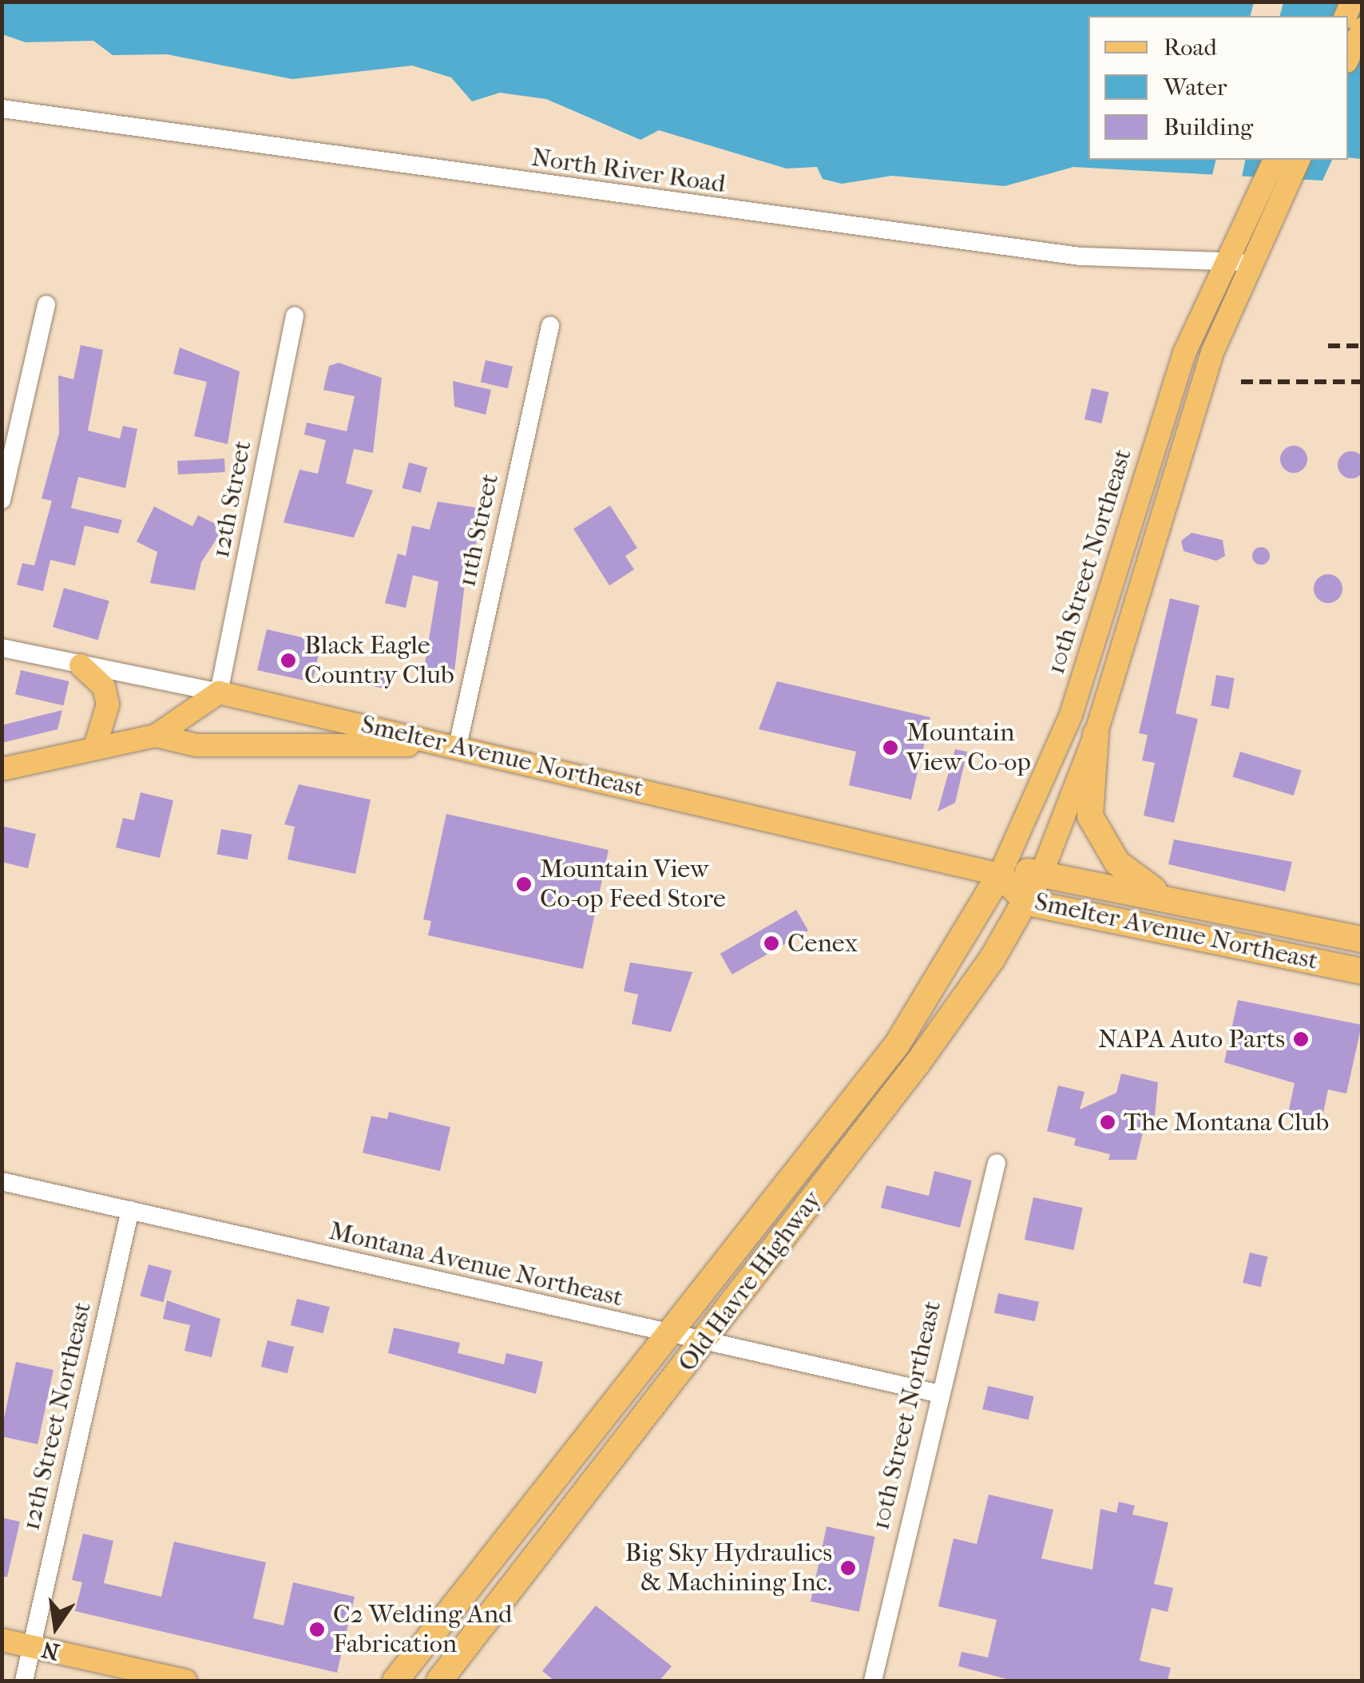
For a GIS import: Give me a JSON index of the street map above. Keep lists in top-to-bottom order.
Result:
{
  "streets": {
    "highway": ["Smelter Avenue Northeast", "Old Havre Highway"],
    "main road": ["10th Street Northeast"],
    "street": [
      "North River Road",
      "12th Street",
      "11th Street",
      "Montana Avenue Northeast",
      "12th Street Northeast"
    ]
  },
  "crossings": [
    ["North River Road", "10th Street Northeast"],
    ["12th Street", "Smelter Avenue Northeast"],
    ["11th Street", "Smelter Avenue Northeast"],
    ["10th Street Northeast", "Smelter Avenue Northeast"],
    ["10th Street Northeast", "Montana Avenue Northeast"],
    ["10th Street Northeast", "Old Havre Highway"],
    ["Smelter Avenue Northeast", "Old Havre Highway"],
    ["Montana Avenue Northeast", "Old Havre Highway"],
    ["Montana Avenue Northeast", "12th Street Northeast"]
  ],
  "places": [
    "Black Eagle Country Club",
    "Mountain View Co-op",
    "Mountain View Co-op Feed Store",
    "Cenex",
    "NAPA Auto Parts",
    "The Montana Club",
    "Big Sky Hydraulics & Machining Inc.",
    "C2 Welding And Fabrication"
  ],
  "legend": ["Road", "Water", "Building"],
  "north": "bottom"
}
